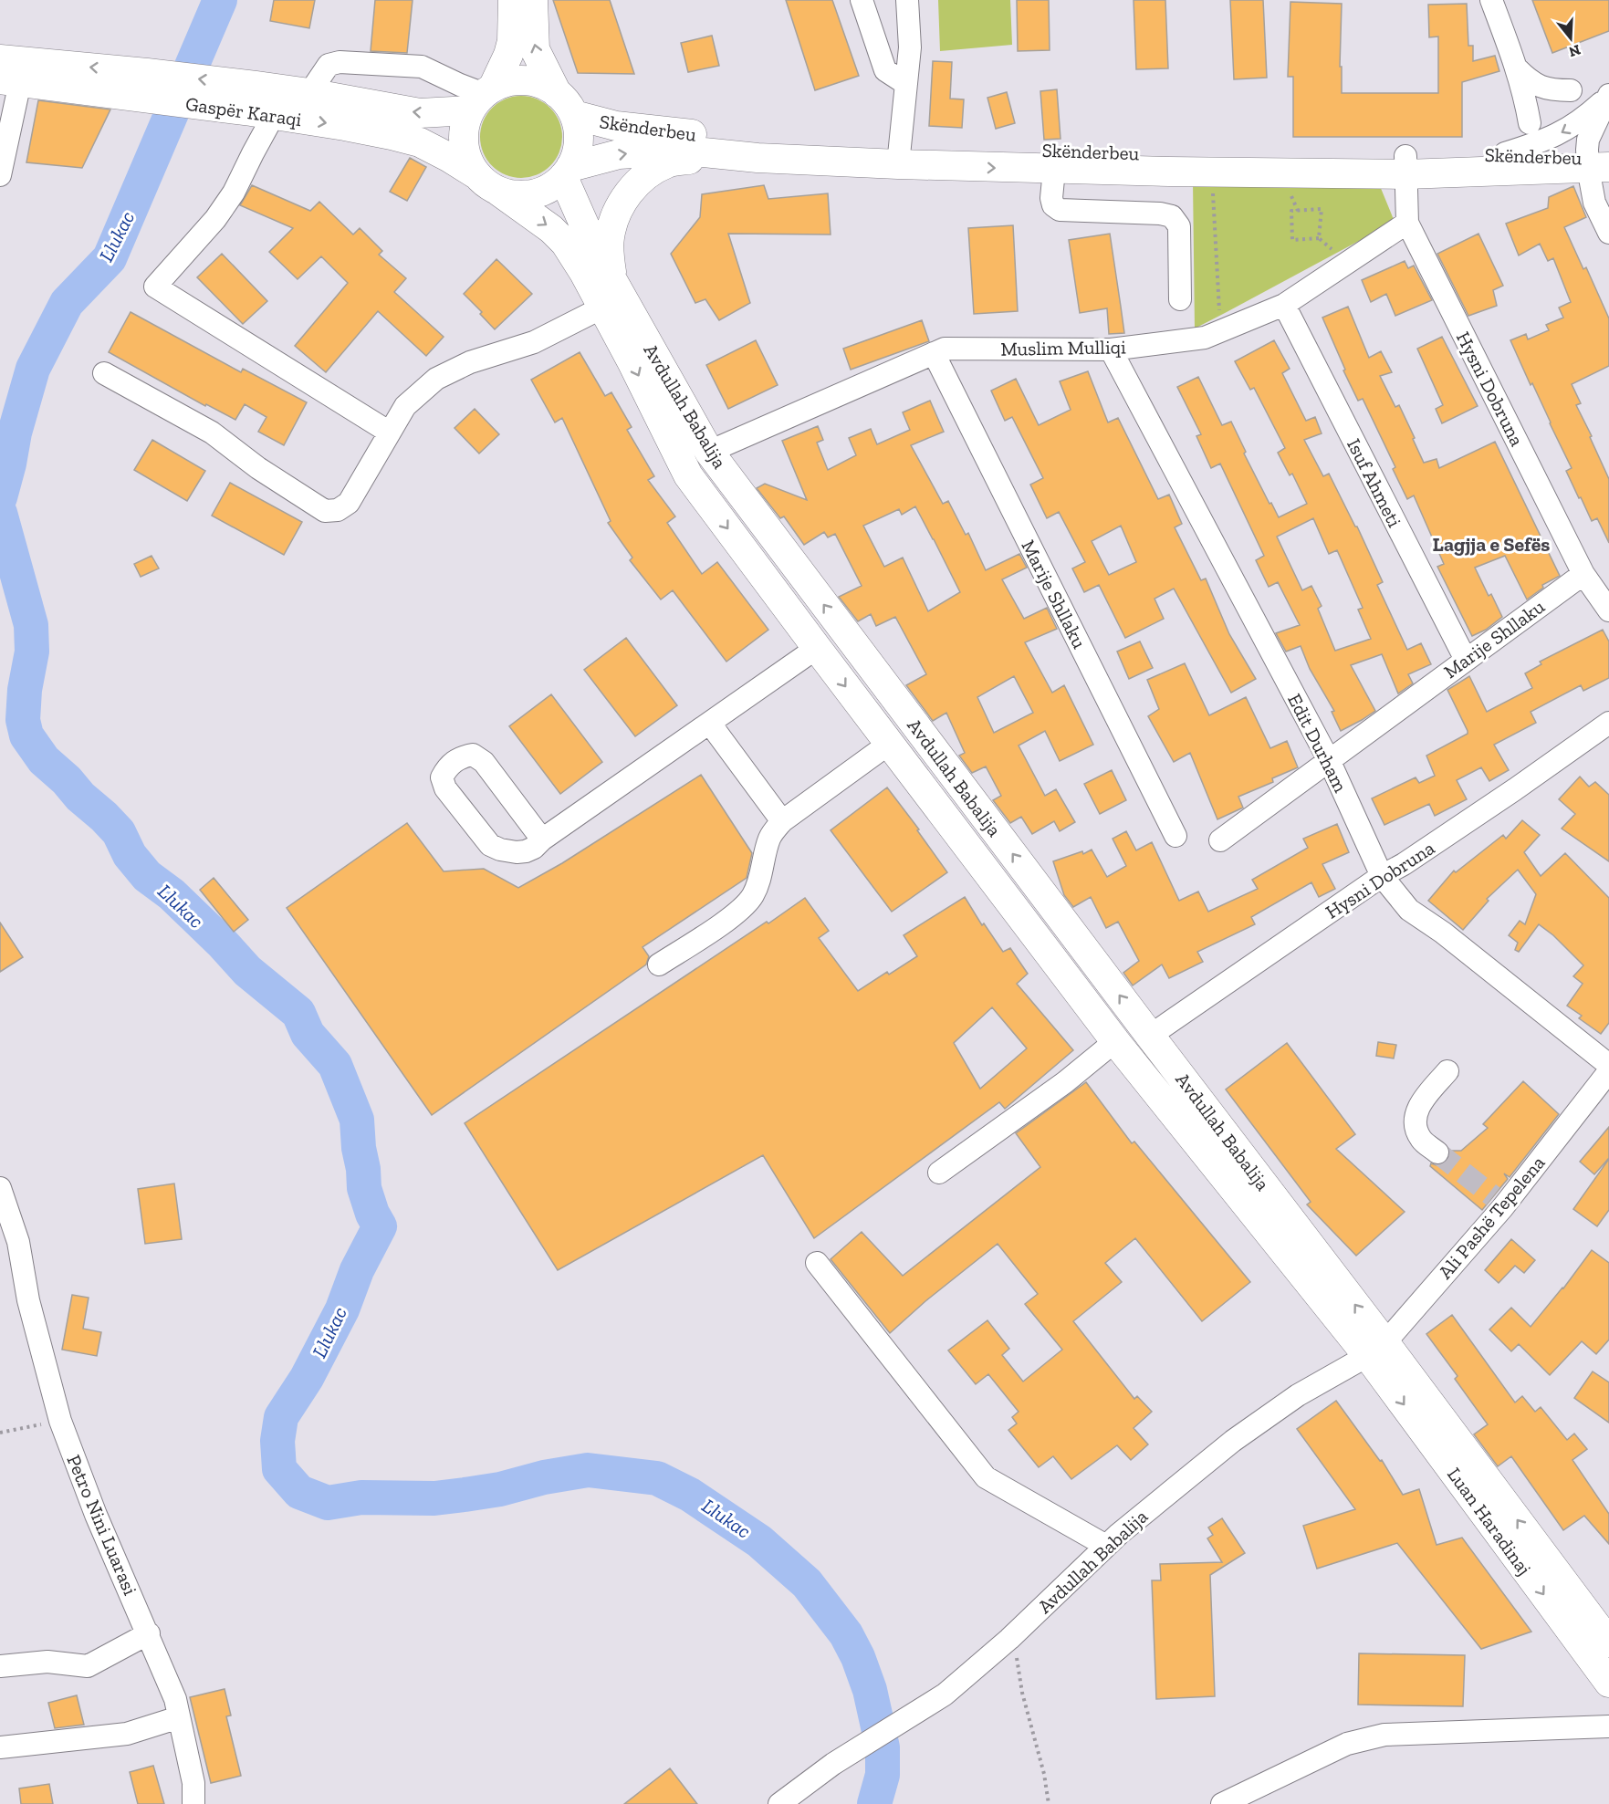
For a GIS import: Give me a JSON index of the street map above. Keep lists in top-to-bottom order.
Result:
{
  "streets": {
    "main road": [
      "Gaspër Karaqi",
      "Skënderbeu",
      "Avdullah Babalija",
      "Luan Haradinaj"
    ],
    "street": [
      "Muslim Mulliqi",
      "Hysni Dobruna",
      "Isuf Ahmeti",
      "Marije Shllaku",
      "Edit Durham",
      "Ali Pashë Tepelena",
      "Petro Nini Luarasi"
    ]
  },
  "crossings": [
    ["Gaspër Karaqi", "Skënderbeu"],
    ["Gaspër Karaqi", "Avdullah Babalija"],
    ["Skënderbeu", "Hysni Dobruna"],
    ["Skënderbeu", "Avdullah Babalija"],
    ["Muslim Mulliqi", "Hysni Dobruna"],
    ["Muslim Mulliqi", "Avdullah Babalija"],
    ["Muslim Mulliqi", "Isuf Ahmeti"],
    ["Muslim Mulliqi", "Marije Shllaku"],
    ["Muslim Mulliqi", "Edit Durham"],
    ["Hysni Dobruna", "Avdullah Babalija"],
    ["Hysni Dobruna", "Marije Shllaku"],
    ["Hysni Dobruna", "Edit Durham"],
    ["Avdullah Babalija", "Ali Pashë Tepelena"],
    ["Avdullah Babalija", "Luan Haradinaj"],
    ["Isuf Ahmeti", "Marije Shllaku"],
    ["Marije Shllaku", "Edit Durham"],
    ["Ali Pashë Tepelena", "Luan Haradinaj"]
  ],
  "districts": ["Lagjja e Sefës"],
  "water": ["Llukac"],
  "north": "bottom"
}
